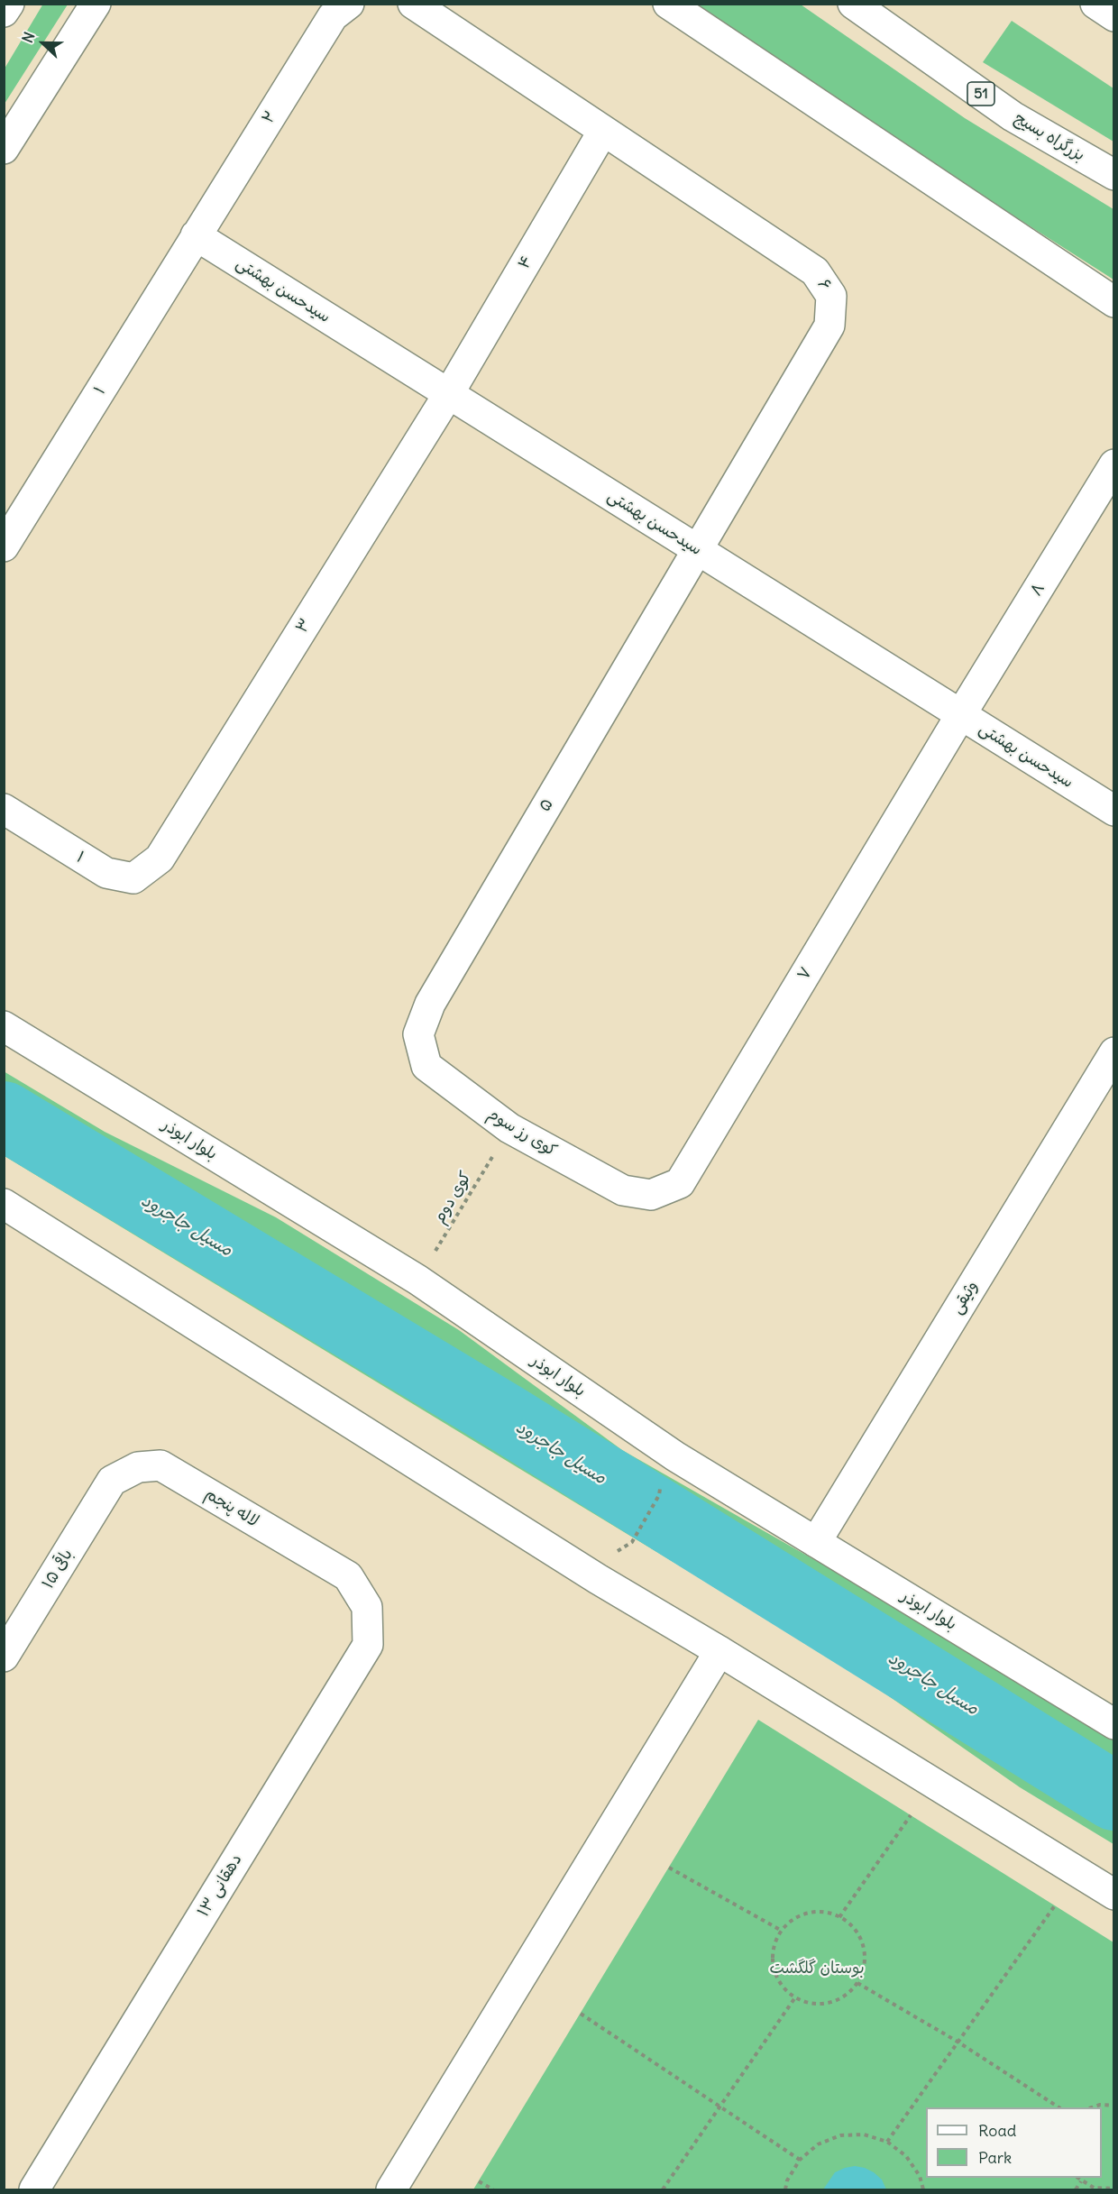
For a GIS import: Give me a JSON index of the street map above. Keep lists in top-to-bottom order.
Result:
{
  "streets": {
    "main road": [
      "51",
      "۲",
      "بزرگراه بسیج",
      "۴",
      "۶",
      "سیدحسن بهشتی",
      "۱",
      "۸",
      "۳",
      "۵",
      "۷",
      "کوی رز سوم",
      "بلوار ابوذر",
      "وثیقی",
      "لاله پنجم",
      "باقی ۱۵",
      "دهقانی ۱۳"
    ],
    "path": ["کوی دوم"]
  },
  "crossings": [
    ["۲", "سیدحسن بهشتی"],
    ["۲", "۱"],
    ["۴", "۶"],
    ["۴", "سیدحسن بهشتی"],
    ["۴", "۳"],
    ["۶", "سیدحسن بهشتی"],
    ["۶", "۵"],
    ["سیدحسن بهشتی", "۱"],
    ["سیدحسن بهشتی", "۸"],
    ["سیدحسن بهشتی", "۳"],
    ["سیدحسن بهشتی", "۵"],
    ["سیدحسن بهشتی", "۷"],
    ["۱", "۳"],
    ["۸", "۷"],
    ["۵", "کوی رز سوم"],
    ["۷", "کوی رز سوم"],
    ["کوی رز سوم", "کوی دوم"],
    ["بلوار ابوذر", "کوی دوم"],
    ["بلوار ابوذر", "وثیقی"],
    ["لاله پنجم", "باقی ۱۵"],
    ["لاله پنجم", "دهقانی ۱۳"]
  ],
  "water": ["مسیل جاجرود"],
  "parks": ["بوستان گلگشت"],
  "legend": ["Road", "Park"],
  "north": "left"
}
